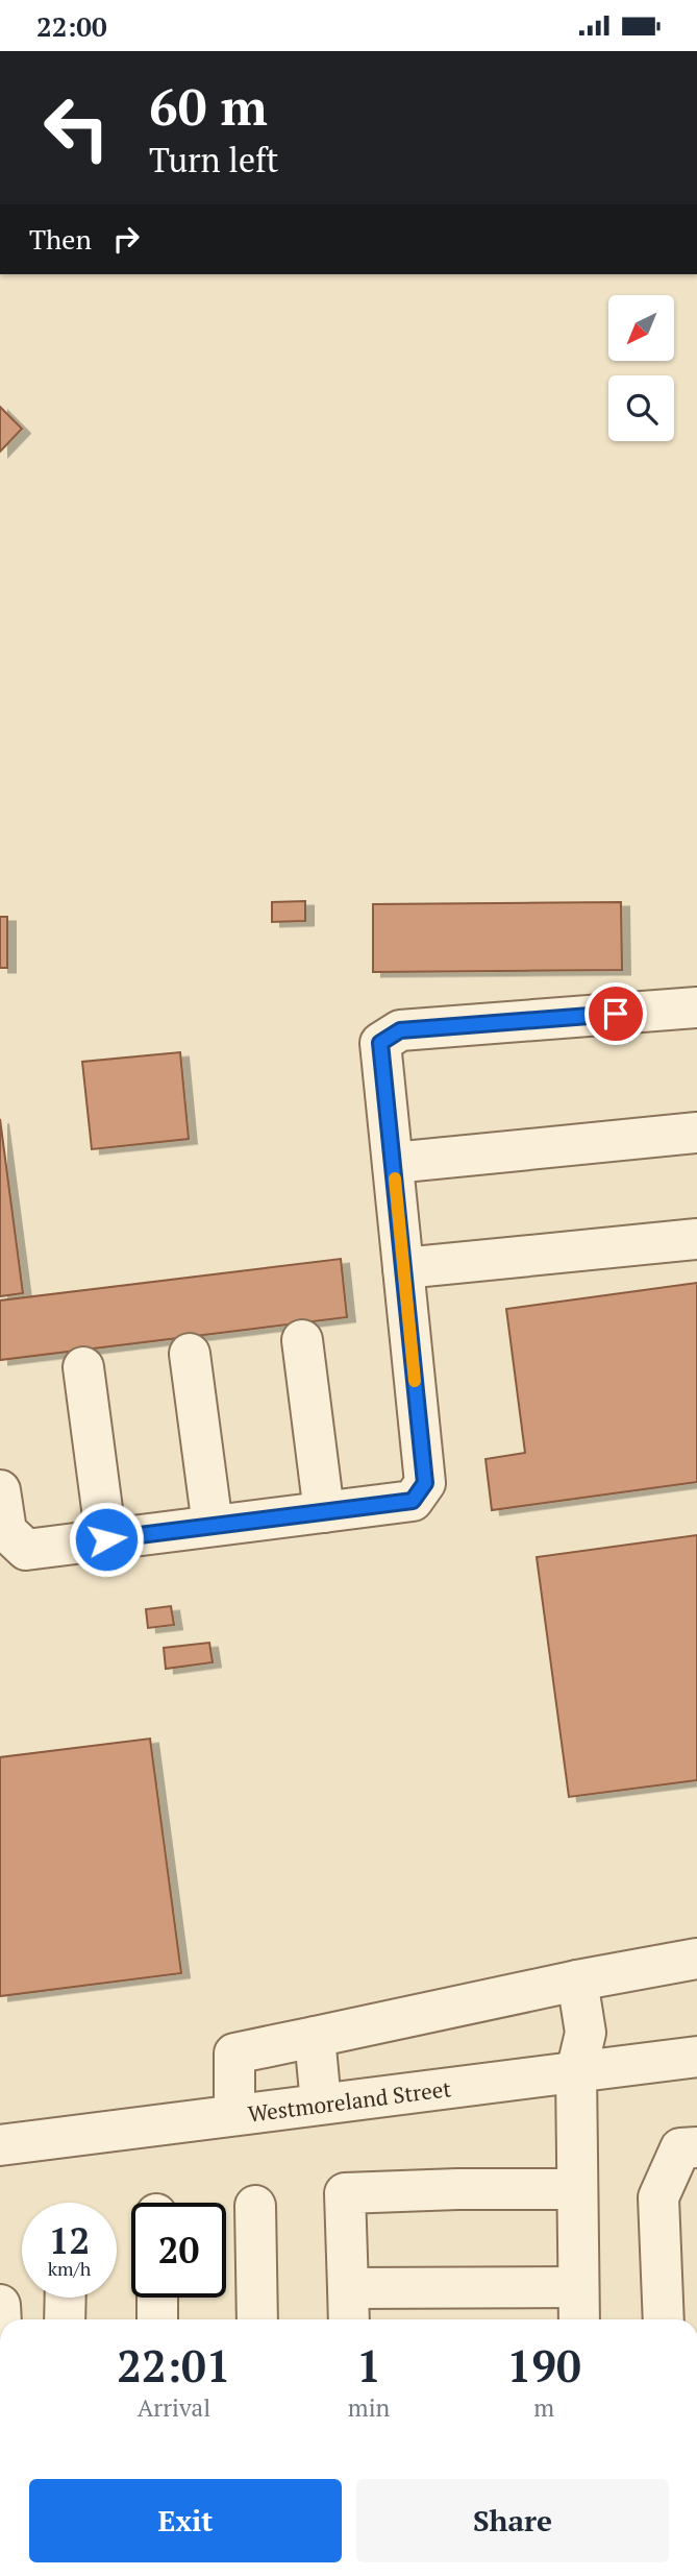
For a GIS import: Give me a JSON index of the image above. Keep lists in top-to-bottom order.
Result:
{
  "streets": {
    "street": ["Westmoreland Street"]
  },
  "north": "bottom left",
  "page": {
    "status": "22:00",
    "turn": ["60 m", "Turn left"],
    "then": "Then",
    "speed": "12 km/h",
    "limit": "20",
    "eta": [
      "22:01",
      "Arrival",
      "1",
      "min",
      "190",
      "m"
    ],
    "buttons": ["Exit", "Share"]
  }
}
